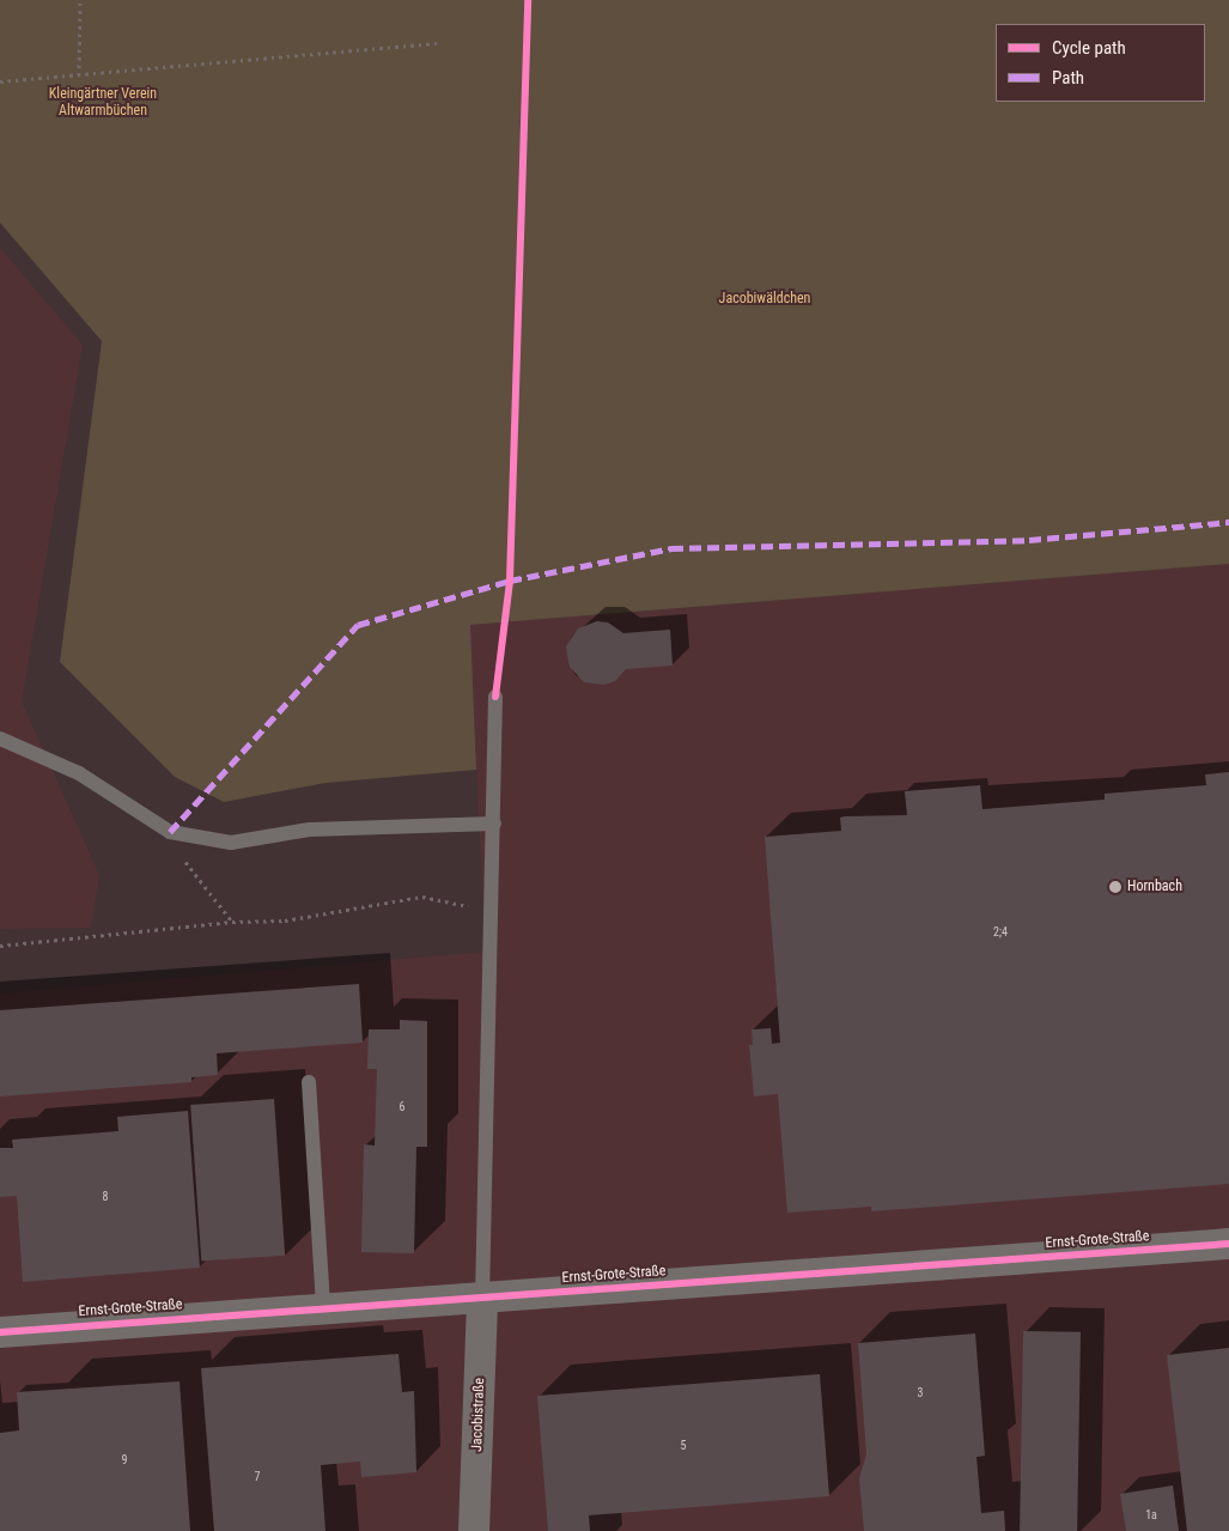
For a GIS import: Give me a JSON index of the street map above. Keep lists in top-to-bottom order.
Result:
{
  "streets": {
    "street": ["Ernst-Grote-Straße", "Jacobistraße"]
  },
  "crossings": [
    ["Ernst-Grote-Straße", "Jacobistraße"]
  ],
  "parks": ["Kleingärtner Verein Altwarmbüchen", "Jacobiwäldchen"],
  "places": ["Hornbach"],
  "house_numbers": [
    "2;4",
    "6",
    "8",
    "3",
    "5",
    "9",
    "7",
    "1a"
  ],
  "legend": ["Cycle path", "Path"]
}
